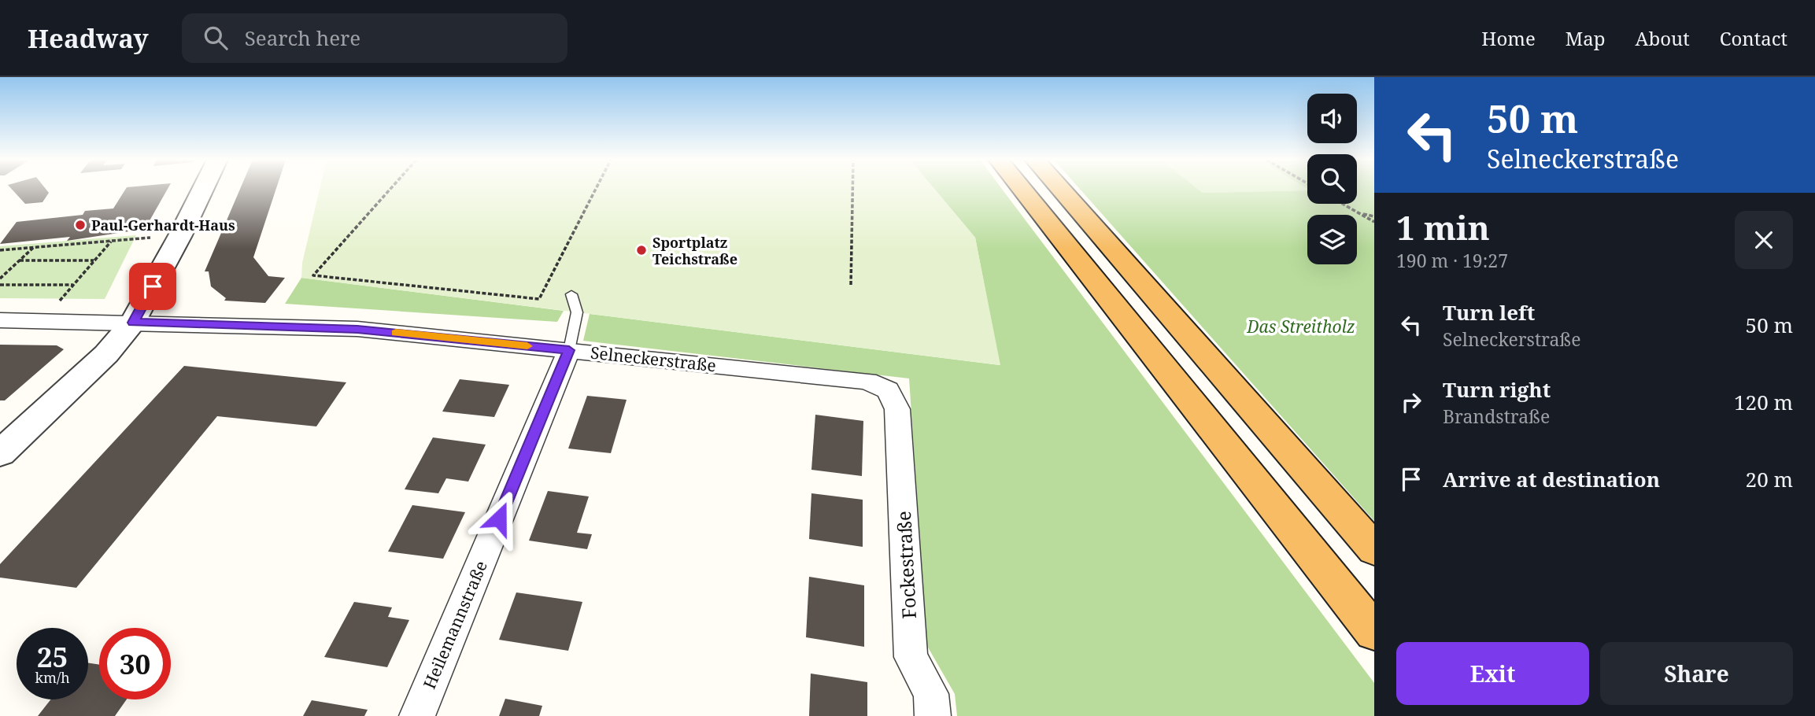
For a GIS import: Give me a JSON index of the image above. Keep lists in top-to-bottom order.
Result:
{
  "streets": {
    "street": ["Selneckerstraße", "Fockestraße", "Heilemannstraße"]
  },
  "crossings": [
    ["Selneckerstraße", "Fockestraße"],
    ["Selneckerstraße", "Heilemannstraße"]
  ],
  "parks": ["Das Streitholz"],
  "places": ["Paul-Gerhardt-Haus", "Sportplatz Teichstraße"],
  "page": {
    "header": "Headway",
    "search": "Search here",
    "nav": [
      "Home",
      "Map",
      "About",
      "Contact"
    ],
    "turn": ["50 m", "Selneckerstraße"],
    "heading": ["1 min", "190 m · 19:27"],
    "list": [
      {
        "name": "Turn left",
        "note": "Selneckerstraße",
        "value": "50 m"
      },
      {
        "name": "Turn right",
        "note": "Brandstraße",
        "value": "120 m"
      },
      {
        "name": "Arrive at destination",
        "value": "20 m"
      }
    ],
    "speed": "25 km/h",
    "limit": "30",
    "buttons": ["Exit", "Share"]
  }
}
